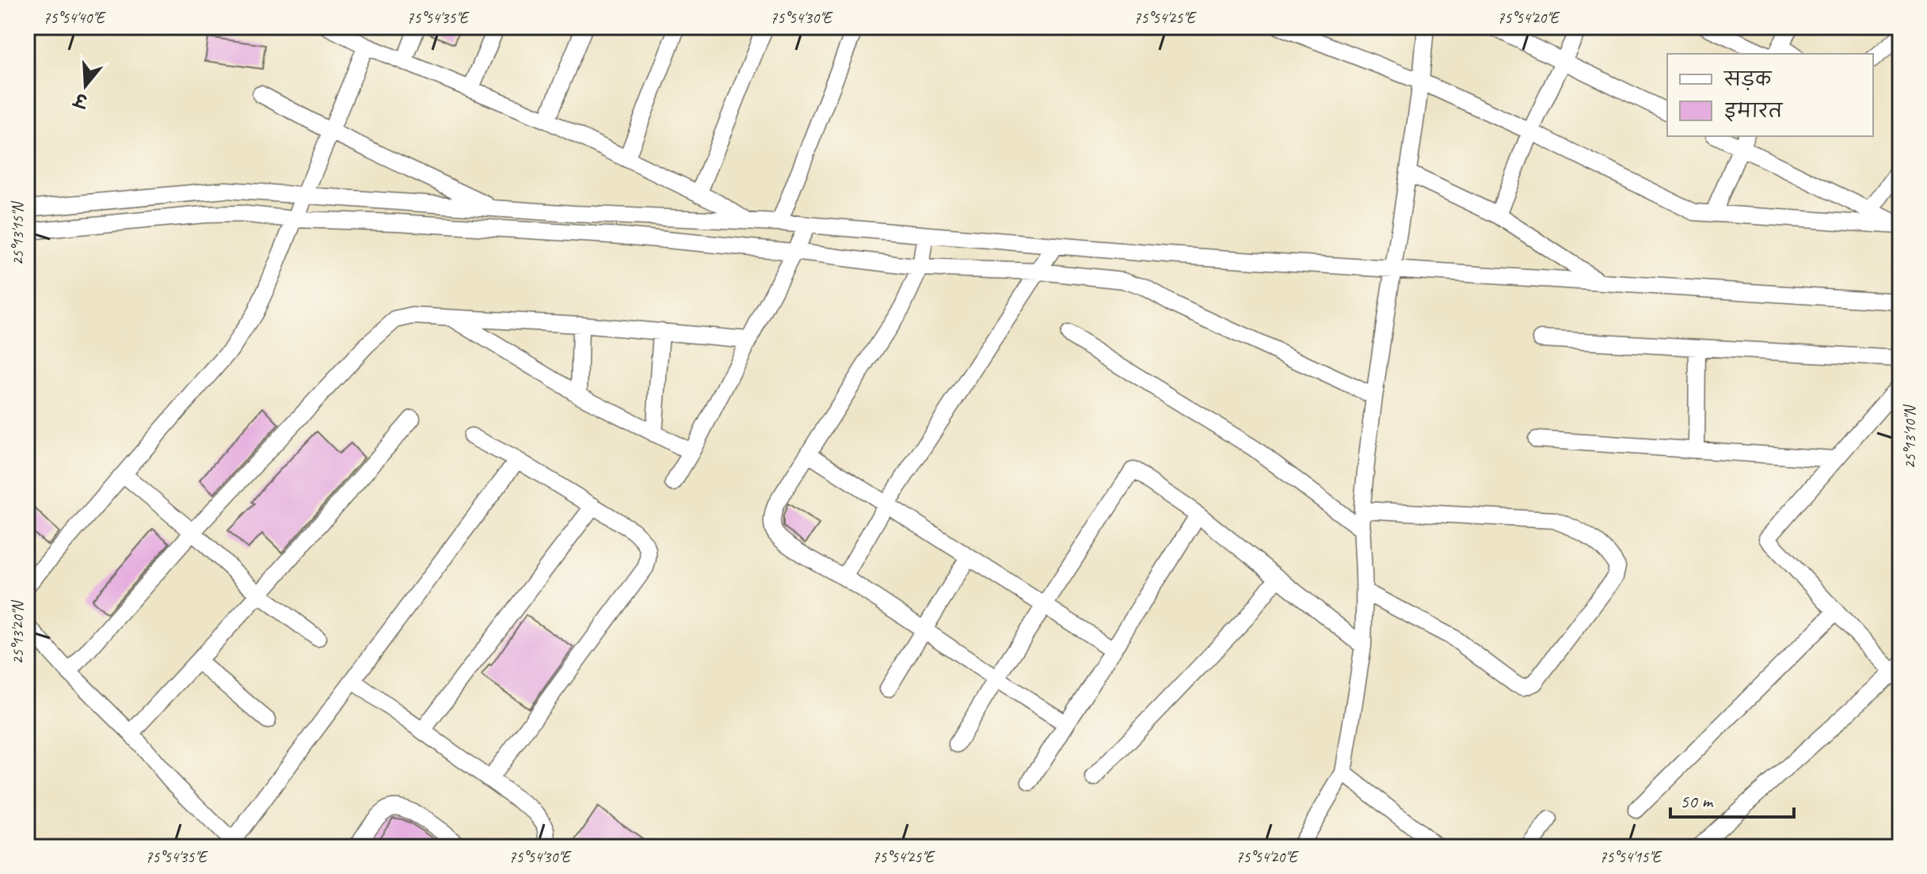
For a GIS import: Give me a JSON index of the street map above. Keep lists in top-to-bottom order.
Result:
{
  "legend": ["सड़क", "इमारत"],
  "scale_bar": "50 m",
  "north": "bottom",
  "coordinates": [
    "75°54'40\"E",
    "75°54'35\"E",
    "75°54'30\"E",
    "75°54'25\"E",
    "75°54'20\"E",
    "25°13'15\"N",
    "25°13'10\"N",
    "25°13'20\"N",
    "75°54'15\"E"
  ]
}
